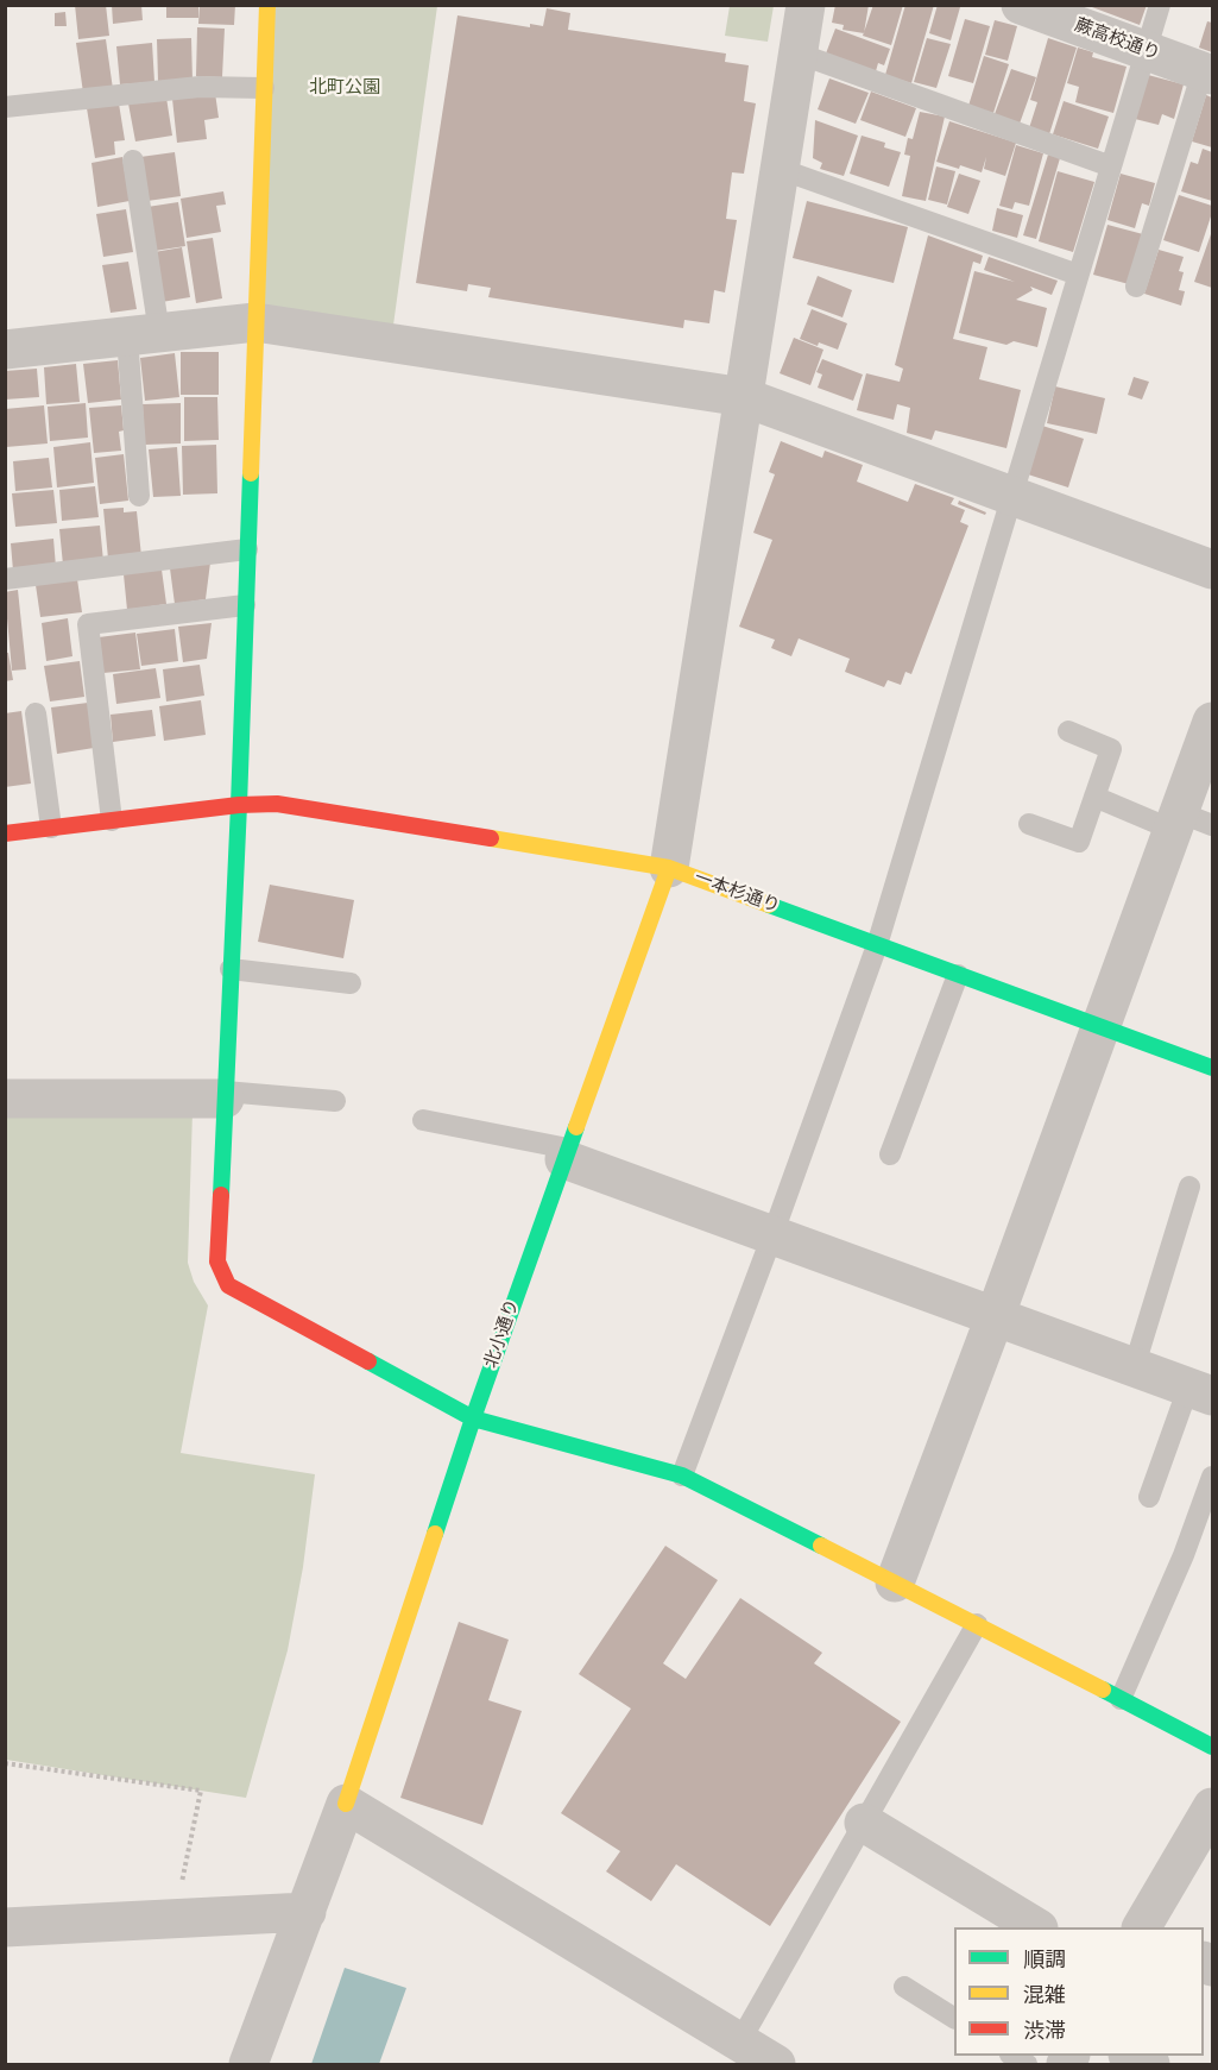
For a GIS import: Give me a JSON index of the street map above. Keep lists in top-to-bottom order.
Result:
{
  "streets": {
    "street": ["蕨高校通り", "一本杉通り", "北小通り"]
  },
  "crossings": [
    ["一本杉通り", "北小通り"]
  ],
  "parks": ["北町公園"],
  "legend": ["順調", "混雑", "渋滞"]
}
